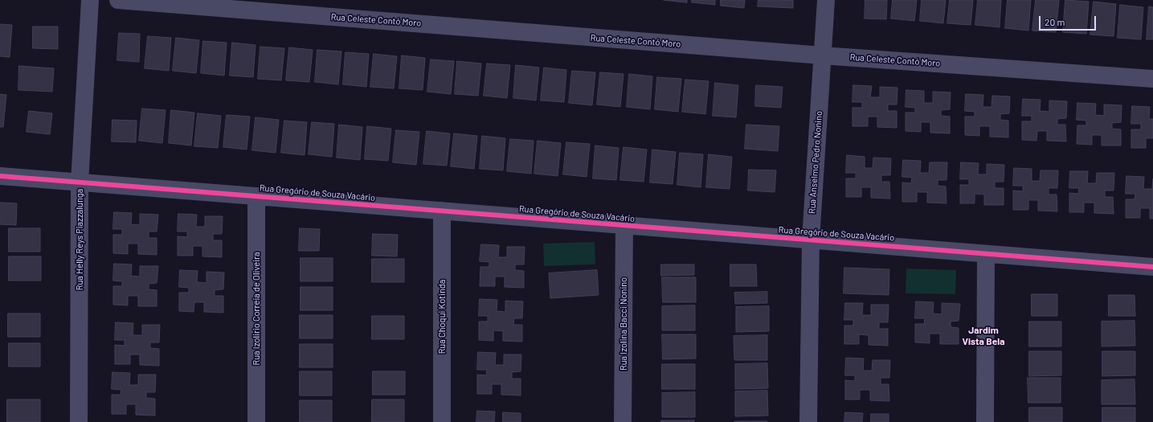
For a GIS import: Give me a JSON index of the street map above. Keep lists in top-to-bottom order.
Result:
{
  "streets": {
    "street": [
      "Rua Celeste Contó Moro",
      "Rua Anselmo Pedro Nonino",
      "Rua Gregório de Souza Vacário",
      "Rua Helly Reys Piazzalunga",
      "Rua Izolirio Correia de Oliveira",
      "Rua Choqui Kotinda",
      "Rua Izolina Bacci Nonino"
    ]
  },
  "crossings": [
    ["Rua Celeste Contó Moro", "Rua Anselmo Pedro Nonino"],
    ["Rua Anselmo Pedro Nonino", "Rua Gregório de Souza Vacário"],
    ["Rua Gregório de Souza Vacário", "Rua Helly Reys Piazzalunga"],
    ["Rua Gregório de Souza Vacário", "Rua Izolirio Correia de Oliveira"],
    ["Rua Gregório de Souza Vacário", "Rua Choqui Kotinda"],
    ["Rua Gregório de Souza Vacário", "Rua Izolina Bacci Nonino"]
  ],
  "districts": ["Jardim Vista Bela"],
  "scale_bar": "20 m"
}
